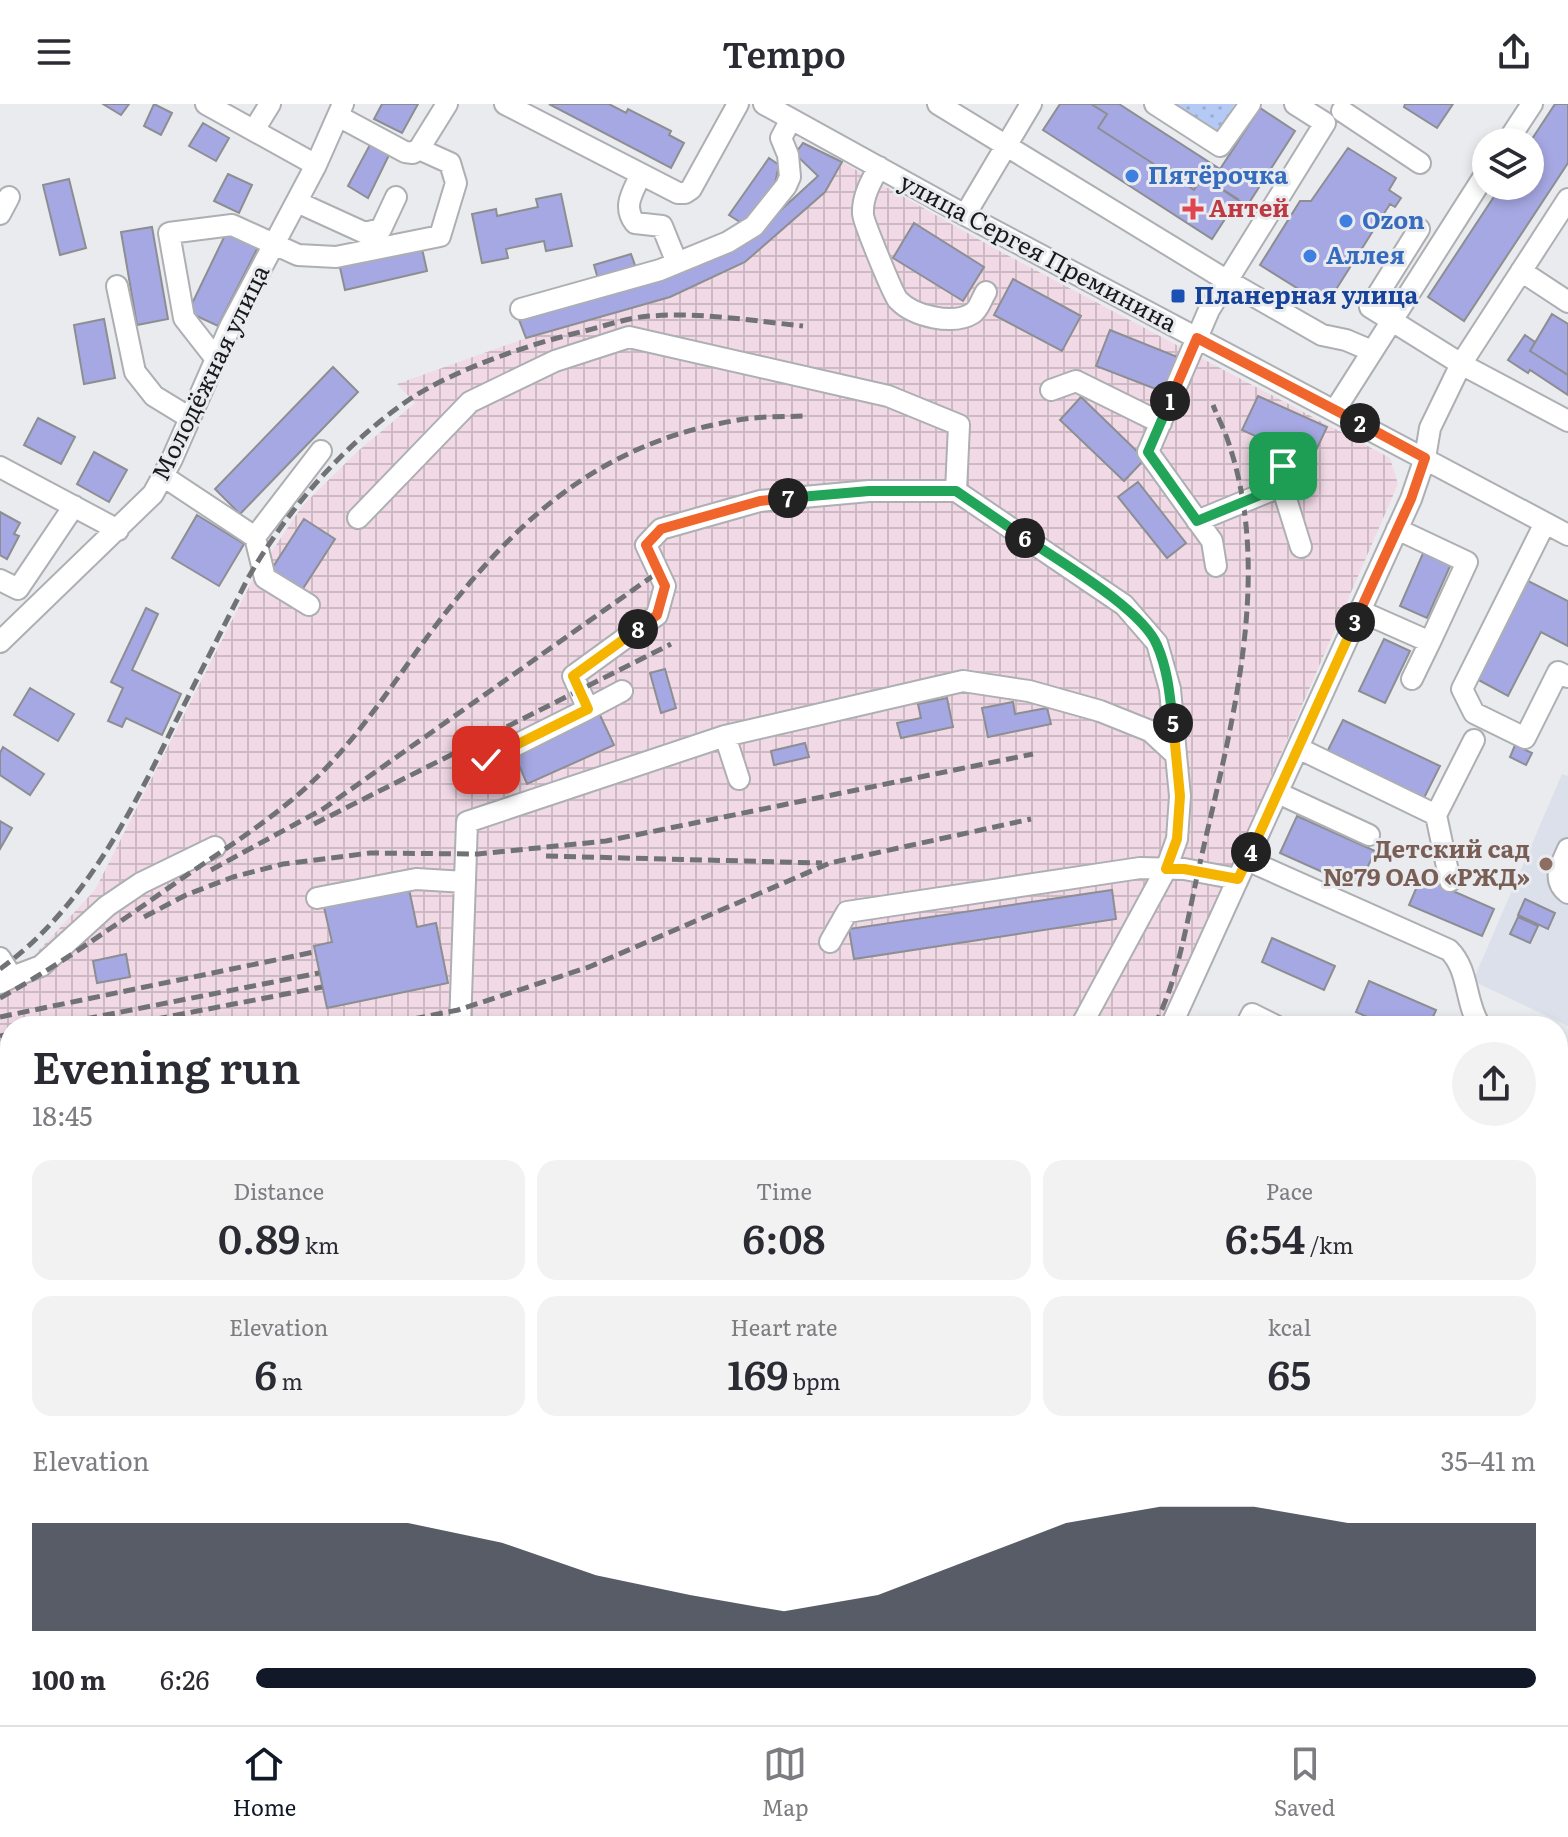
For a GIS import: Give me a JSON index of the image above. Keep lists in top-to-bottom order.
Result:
{
  "streets": {
    "street": ["улица Сергея Преминина", "Молодёжная улица"]
  },
  "places": {
    "other": [
      "Пятёрочка",
      "Ozon",
      "Аллея",
      "Детский сад №79 ОАО «РЖД»"
    ],
    "health": ["Антей"],
    "transit": ["Планерная улица"]
  },
  "page": {
    "header": "Tempo",
    "pins": [
      "1",
      "2",
      "7",
      "6",
      "3",
      "8",
      "5",
      "4"
    ],
    "heading": ["Evening run", "18:45"],
    "stats": [
      ["Distance", "0.89 km"],
      ["Time", "6:08"],
      ["Pace", "6:54 /km"],
      ["Elevation", "6 m"],
      ["Heart rate", "169 bpm"],
      ["kcal", "65"]
    ],
    "chart": ["Elevation", "35–41 m"],
    "list": [
      {
        "name": "100 m",
        "note": "6:26"
      }
    ],
    "tabs": ["Home", "Map", "Saved"]
  }
}
